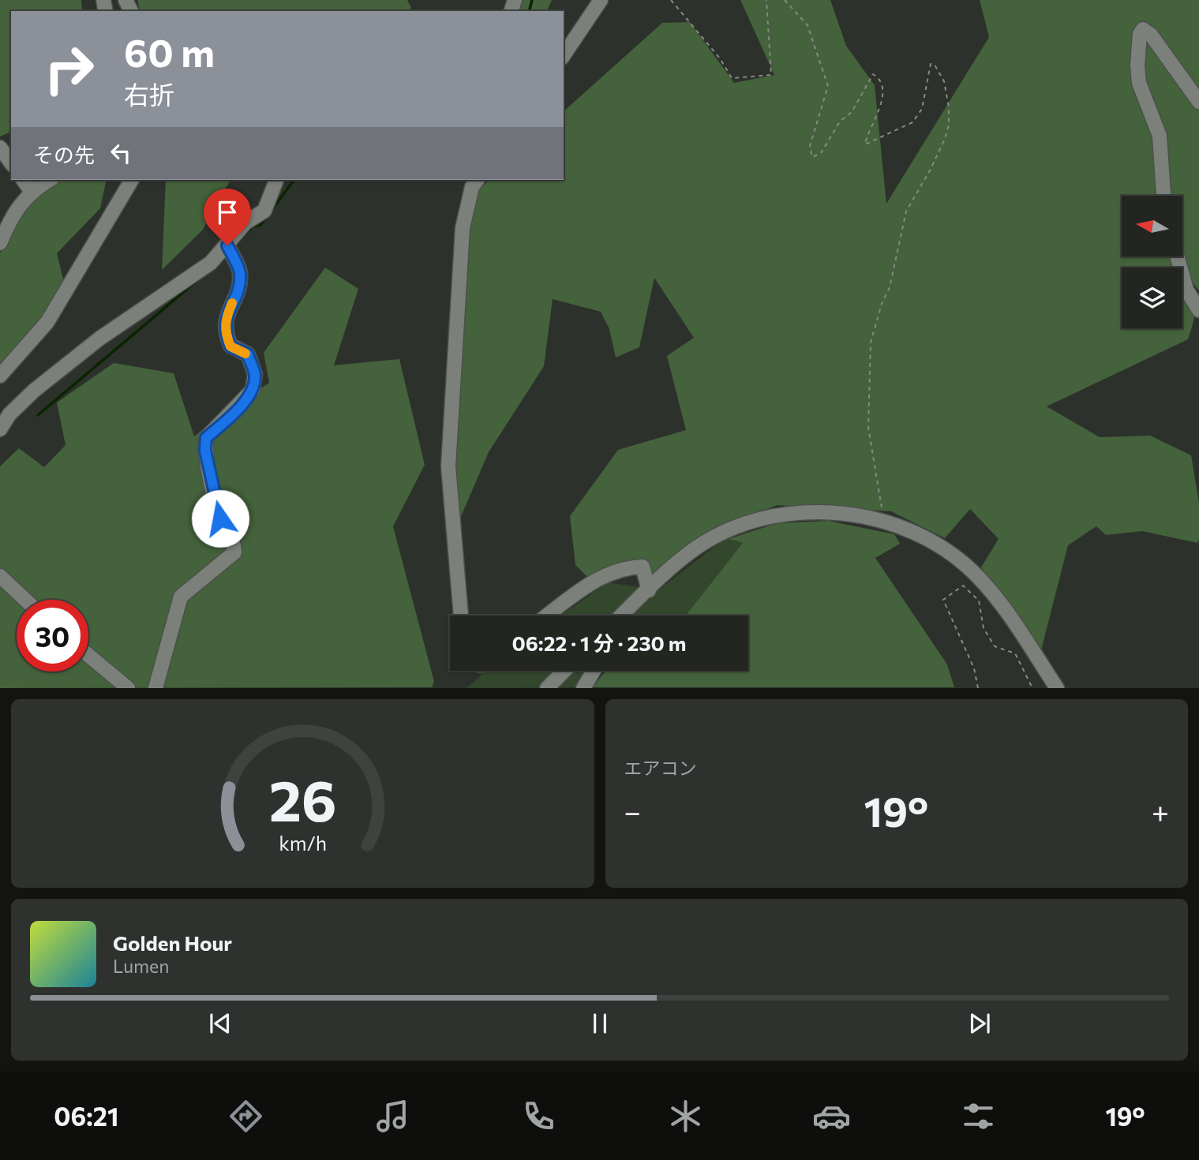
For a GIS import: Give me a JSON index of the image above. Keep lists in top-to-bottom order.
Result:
{
  "north": "left",
  "page": {
    "turn": ["60 m", "右折"],
    "then": "その先",
    "limit": "30",
    "trip": "06:22 · 1 分 · 230 m",
    "tile": "エアコン",
    "heat": ["−", "19°", "+"],
    "song": ["Golden Hour", "Lumen"],
    "tabs": ["06:21", "19°"],
    "gauge": ["26", "km/h"]
  }
}
